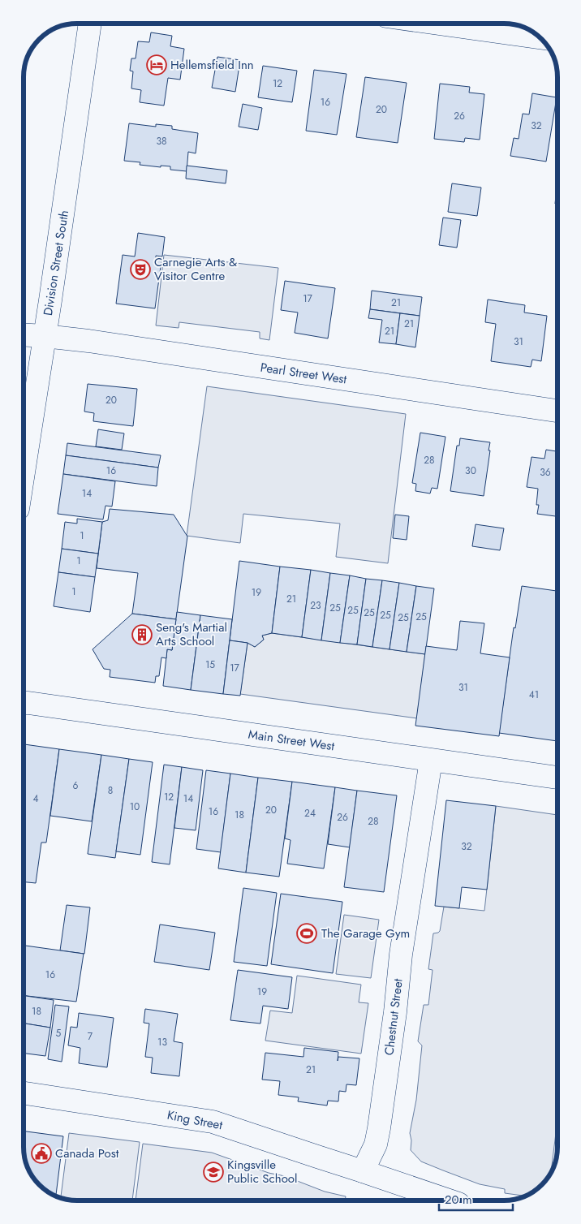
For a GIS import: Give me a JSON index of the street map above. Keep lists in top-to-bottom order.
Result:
{
  "streets": {
    "street": [
      "Division Street South",
      "Pearl Street West",
      "Main Street West",
      "Chestnut Street",
      "King Street"
    ]
  },
  "crossings": [
    ["Division Street South", "Pearl Street West"],
    ["Main Street West", "Chestnut Street"],
    ["Chestnut Street", "King Street"]
  ],
  "places": {
    "hotel": ["Hellemsfield Inn"],
    "theatre": ["Carnegie Arts & Visitor Centre"],
    "building": ["Seng's Martial Arts School"],
    "sports": ["The Garage Gym"],
    "public building": ["Canada Post"],
    "school or university": ["Kingsville Public School"]
  },
  "house_numbers": [
    "12",
    "16",
    "20",
    "26",
    "32",
    "38",
    "17",
    "21",
    "21",
    "21",
    "31",
    "20",
    "28",
    "16",
    "30",
    "36",
    "14",
    "1",
    "1",
    "1",
    "19",
    "21",
    "23",
    "25",
    "25",
    "25",
    "25",
    "25",
    "25",
    "15",
    "17",
    "31",
    "41",
    "6",
    "8",
    "12",
    "4",
    "14",
    "10",
    "20",
    "16",
    "24",
    "18",
    "26",
    "28",
    "32",
    "16",
    "19",
    "18",
    "5",
    "7",
    "13",
    "21"
  ],
  "scale_bar": "20 m"
}
